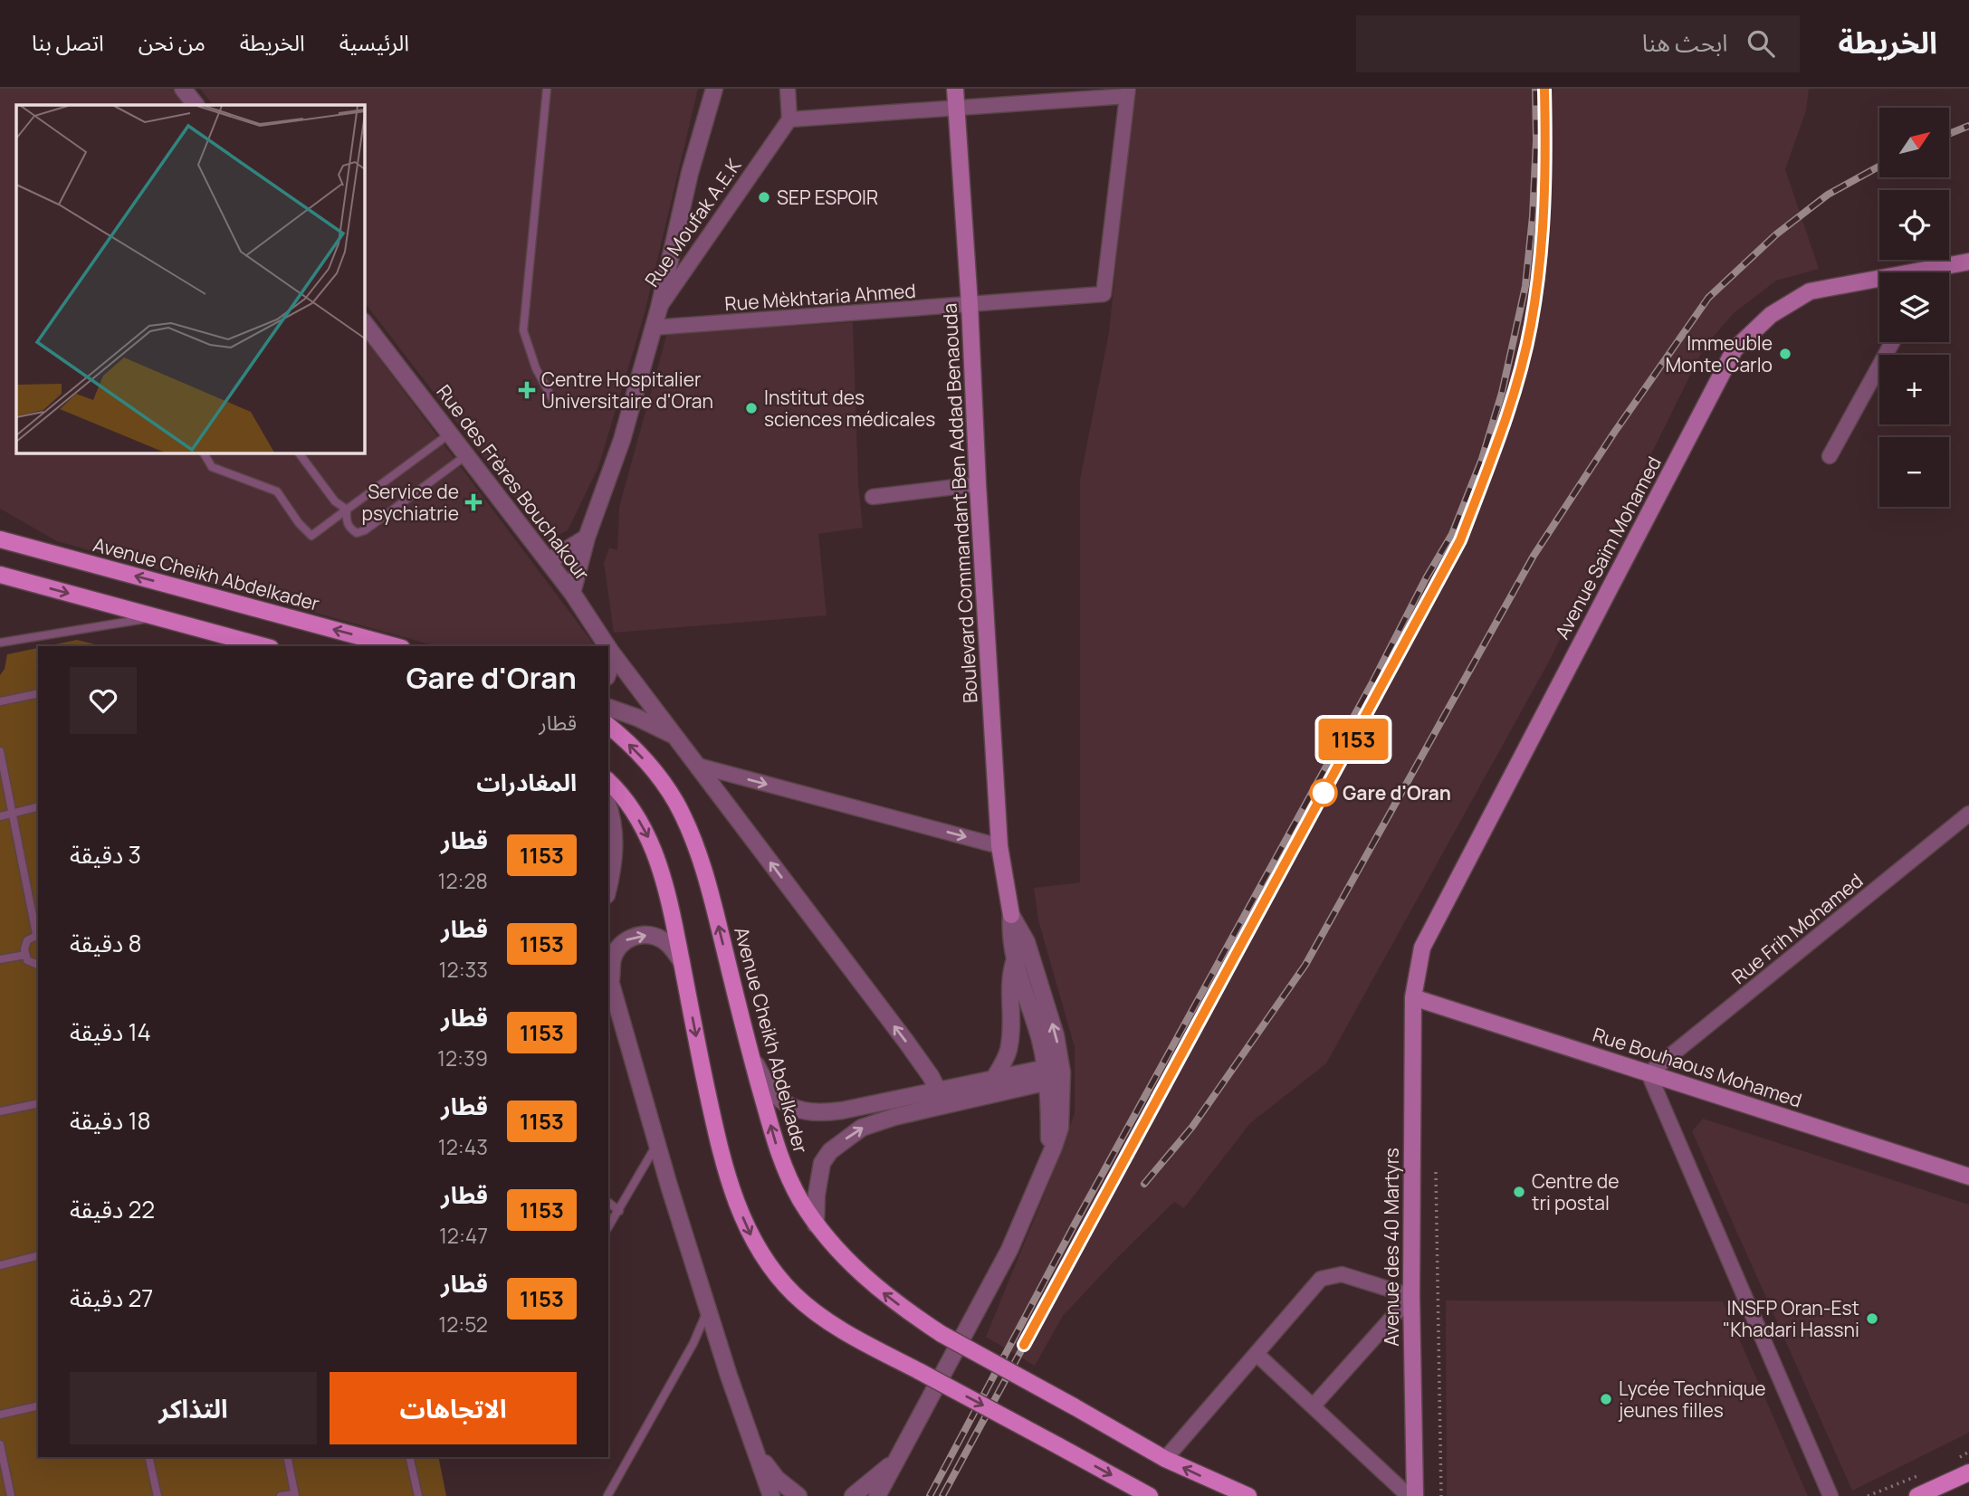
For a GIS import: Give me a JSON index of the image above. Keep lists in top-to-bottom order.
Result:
{
  "streets": {
    "main road": [
      "Boulevard Commandant Ben Addad Benaouda",
      "Avenue Saïm Mohamed",
      "Avenue Cheikh Abdelkader",
      "Rue Bouhaous Mohamed",
      "Avenue des 40 Martyrs"
    ],
    "street": [
      "Rue Moufak A.E.K",
      "Rue Mèkhtaria Ahmed",
      "Rue des Frères Bouchakour",
      "Rue Frih Mohamed"
    ]
  },
  "crossings": [
    ["Rue Moufak A.E.K", "Rue Mèkhtaria Ahmed"],
    ["Rue Moufak A.E.K", "Rue des Frères Bouchakour"],
    ["Rue Mèkhtaria Ahmed", "Boulevard Commandant Ben Addad Benaouda"],
    ["Avenue Saïm Mohamed", "Rue Bouhaous Mohamed"],
    ["Avenue Saïm Mohamed", "Avenue des 40 Martyrs"],
    ["Rue Frih Mohamed", "Rue Bouhaous Mohamed"],
    ["Rue Bouhaous Mohamed", "Avenue des 40 Martyrs"]
  ],
  "places": {
    "other": [
      "SEP ESPOIR",
      "Immeuble Monte Carlo",
      "Institut des sciences médicales",
      "Gare d'Oran",
      "Centre de tri postal",
      "INSFP Oran-Est \"Khadari Hassni",
      "Lycée Technique jeunes filles"
    ],
    "health": ["Centre Hospitalier Universitaire d'Oran", "Service de psychiatrie"]
  },
  "north": "top right",
  "page": {
    "header": "الخريطة",
    "search": "ابحث هنا",
    "nav": [
      "الرئيسية",
      "الخريطة",
      "من نحن",
      "اتصل بنا"
    ],
    "on_map": "1153",
    "map_buttons": ["+", "−"],
    "heading": [
      ["Gare d'Oran", "قطار"],
      "المغادرات"
    ],
    "list": [
      {
        "mark": "1153",
        "name": "قطار",
        "note": "12:28",
        "value": "3 دقيقة"
      },
      {
        "mark": "1153",
        "name": "قطار",
        "note": "12:33",
        "value": "8 دقيقة"
      },
      {
        "mark": "1153",
        "name": "قطار",
        "note": "12:39",
        "value": "14 دقيقة"
      },
      {
        "mark": "1153",
        "name": "قطار",
        "note": "12:43",
        "value": "18 دقيقة"
      },
      {
        "mark": "1153",
        "name": "قطار",
        "note": "12:47",
        "value": "22 دقيقة"
      },
      {
        "mark": "1153",
        "name": "قطار",
        "note": "12:52",
        "value": "27 دقيقة"
      }
    ],
    "buttons": ["الاتجاهات", "التذاكر"]
  }
}
